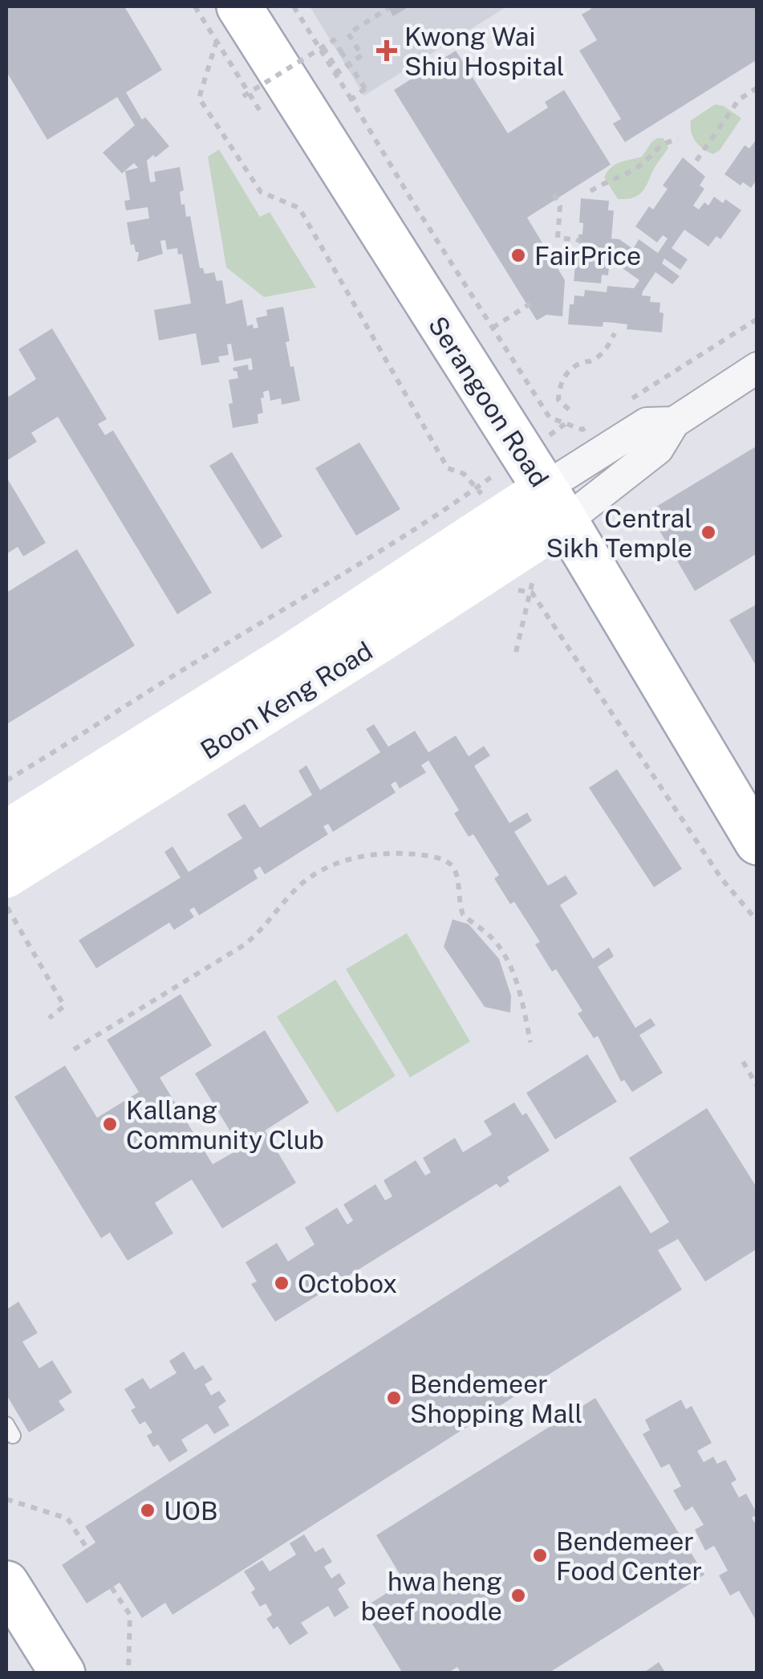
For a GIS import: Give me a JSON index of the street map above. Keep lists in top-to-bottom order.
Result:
{
  "streets": {
    "main road": ["Serangoon Road", "Boon Keng Road"]
  },
  "crossings": [
    ["Serangoon Road", "Boon Keng Road"]
  ],
  "places": {
    "health": ["Kwong Wai Shiu Hospital"],
    "other": [
      "FairPrice",
      "Central Sikh Temple",
      "Kallang Community Club",
      "Octobox",
      "Bendemeer Shopping Mall",
      "UOB",
      "Bendemeer Food Center",
      "hwa heng beef noodle"
    ]
  }
}
